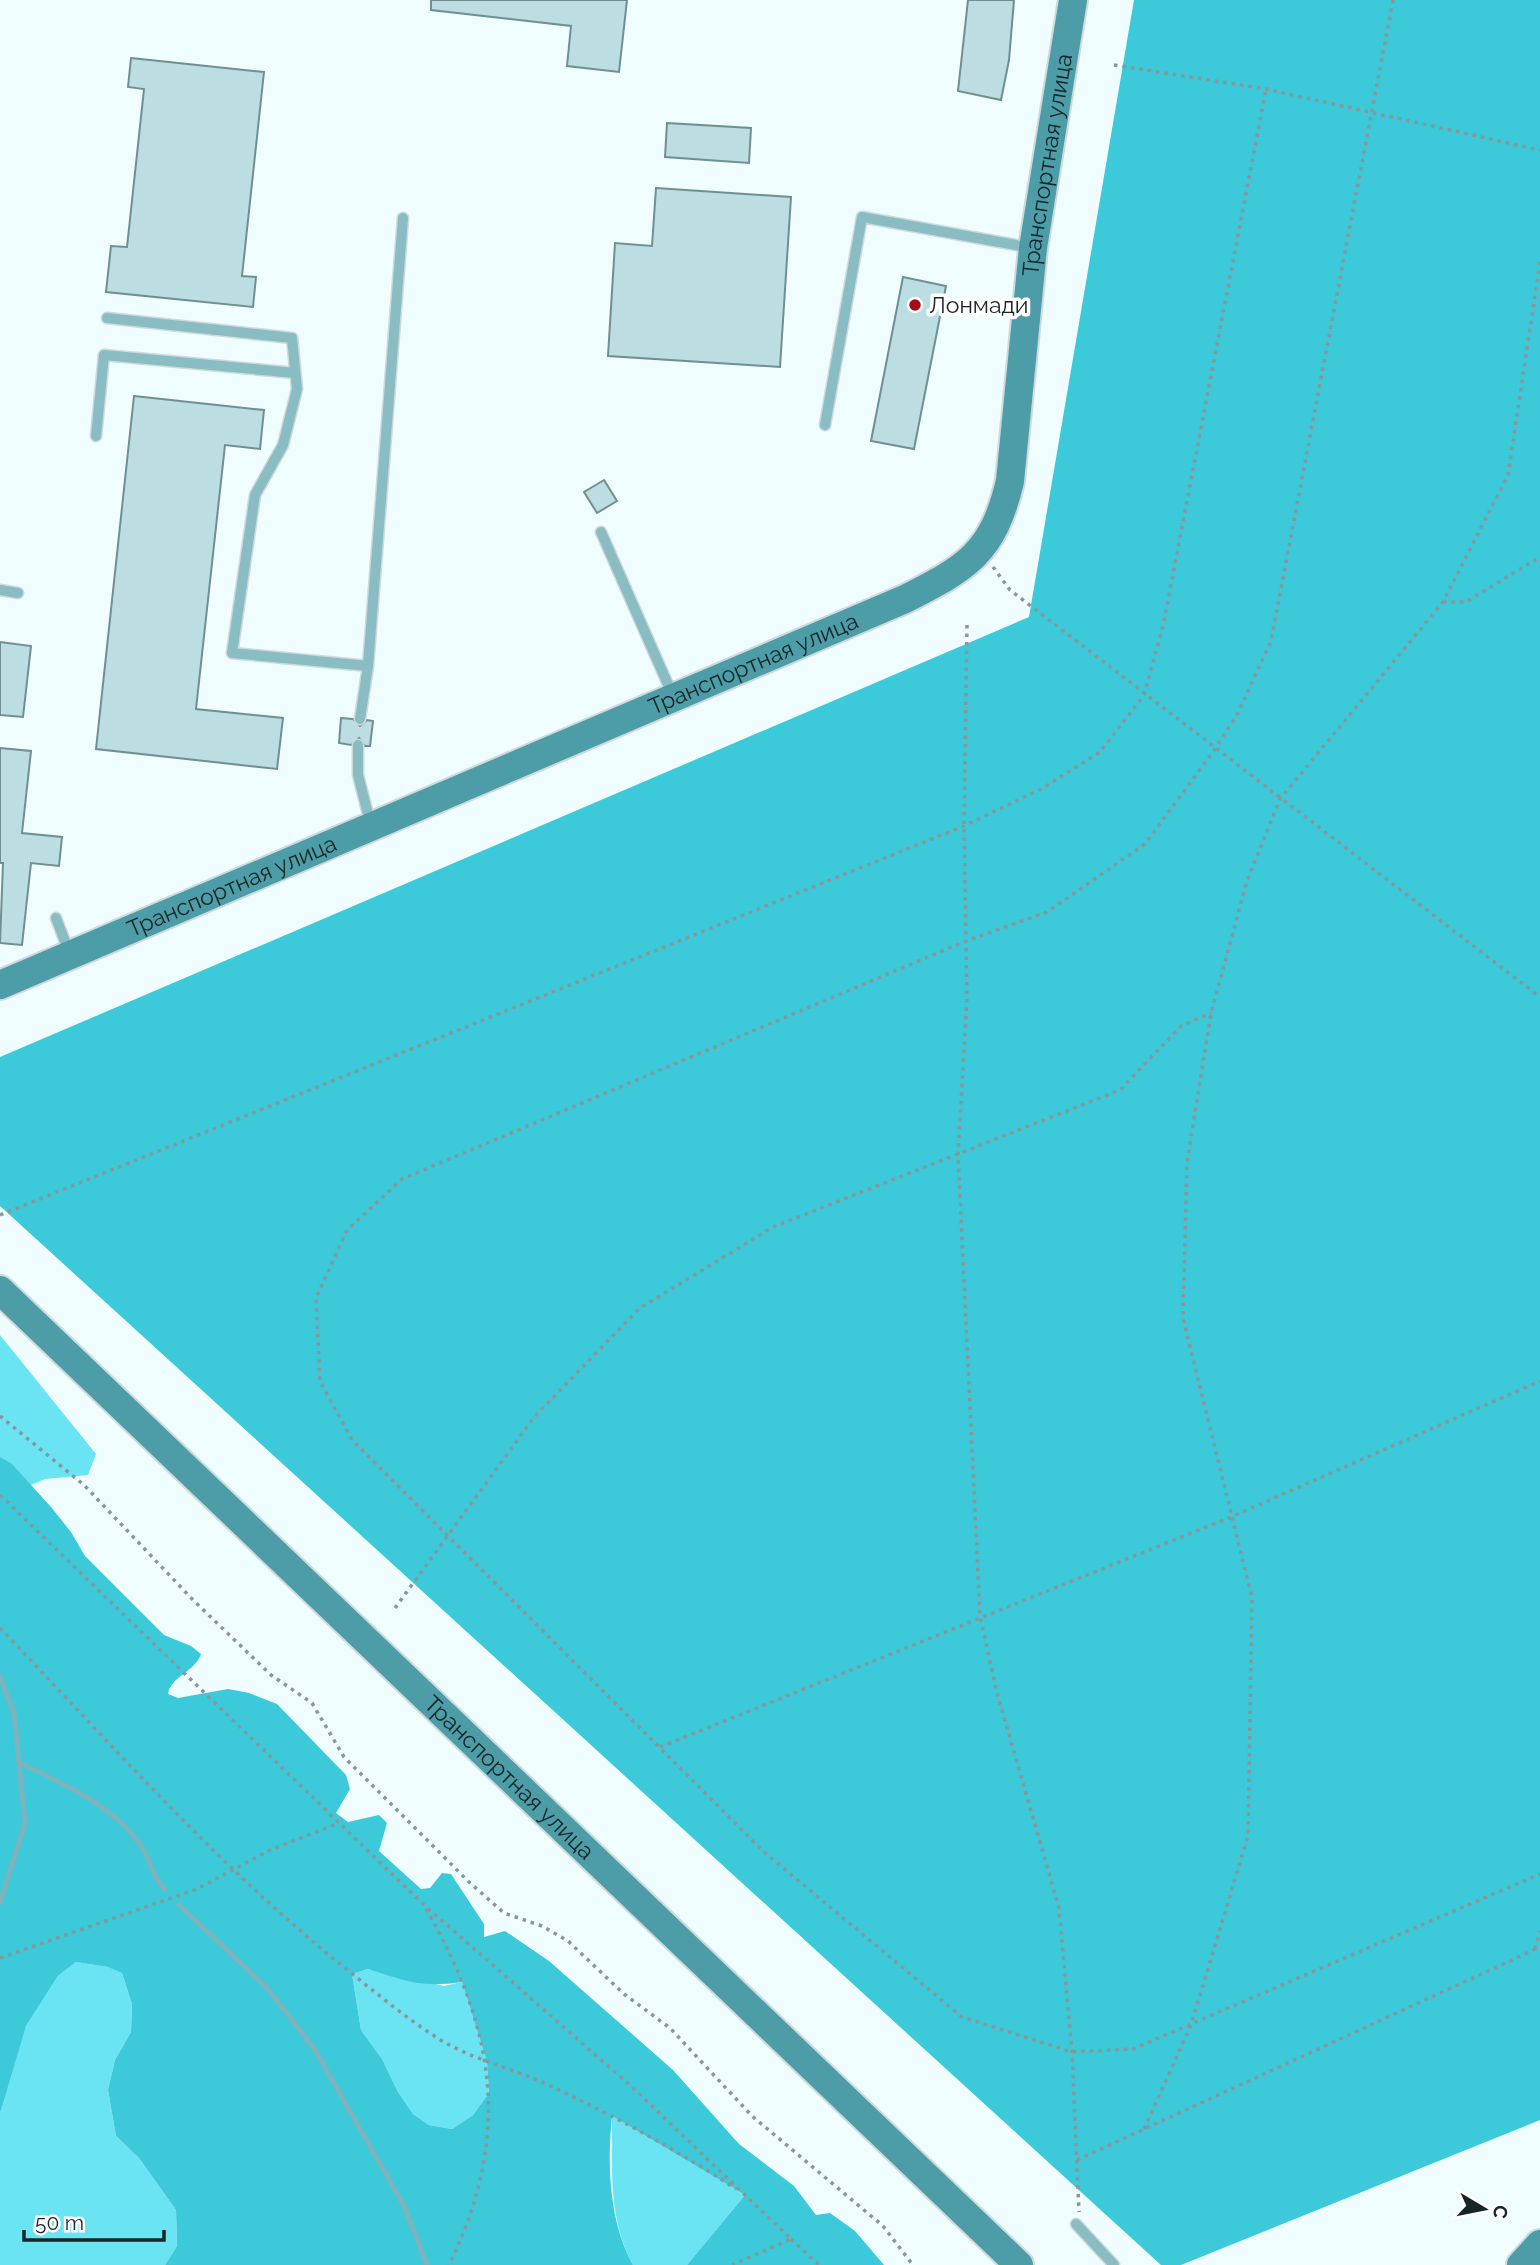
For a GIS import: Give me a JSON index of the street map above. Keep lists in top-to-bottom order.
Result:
{
  "streets": {
    "street": ["Транспортная улица"]
  },
  "places": ["Лонмади"],
  "scale_bar": "50 m",
  "north": "right"
}
